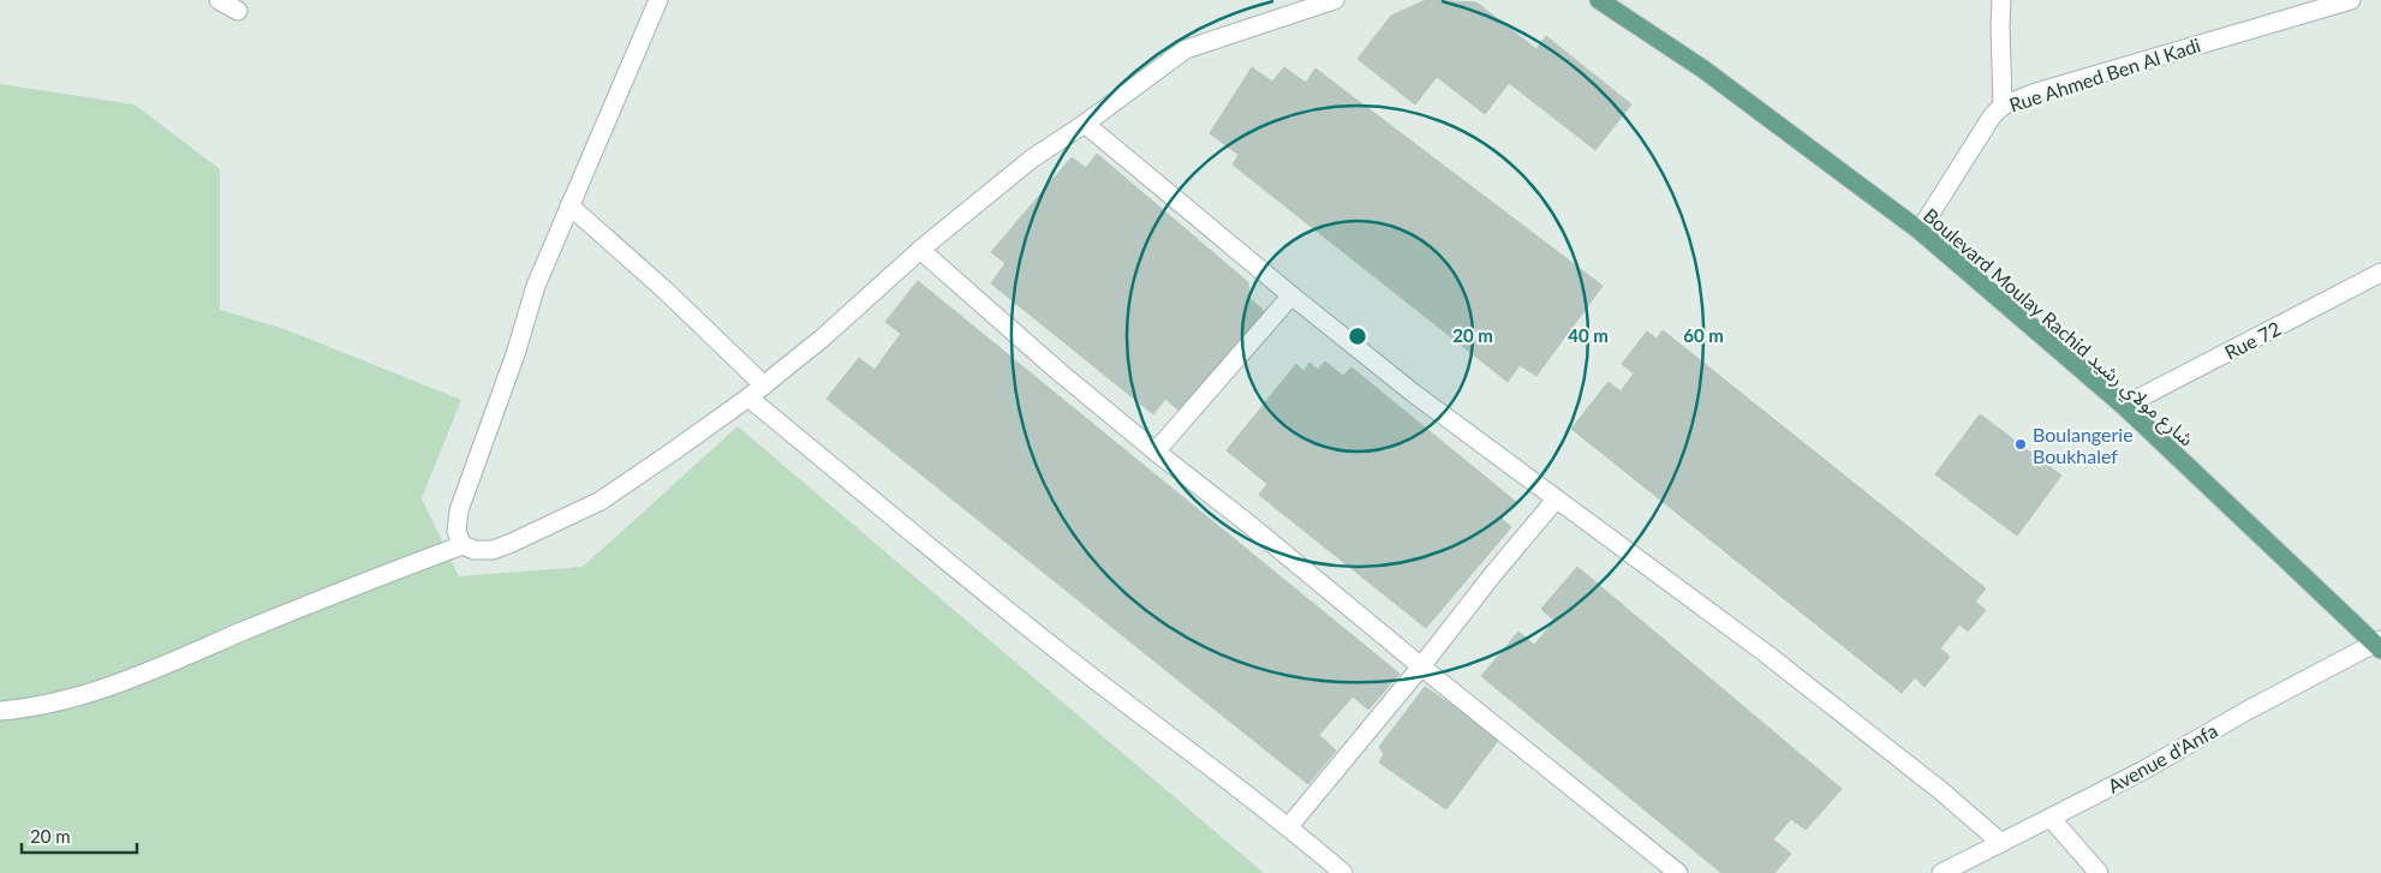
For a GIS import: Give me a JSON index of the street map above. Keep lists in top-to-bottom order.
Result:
{
  "streets": {
    "main road": ["Boulevard Moulay Rachid شارع مولاي رشيد"],
    "street": ["Rue Ahmed Ben Al Kadi", "Rue 72", "Avenue d'Anfa"]
  },
  "crossings": [
    ["Rue Ahmed Ben Al Kadi", "Boulevard Moulay Rachid شارع مولاي رشيد"],
    ["Boulevard Moulay Rachid شارع مولاي رشيد", "Rue 72"],
    ["Boulevard Moulay Rachid شارع مولاي رشيد", "Avenue d'Anfa"]
  ],
  "places": ["Boulangerie Boukhalef"],
  "scale_bar": "20 m",
  "rings": ["20 m", "40 m", "60 m"]
}
